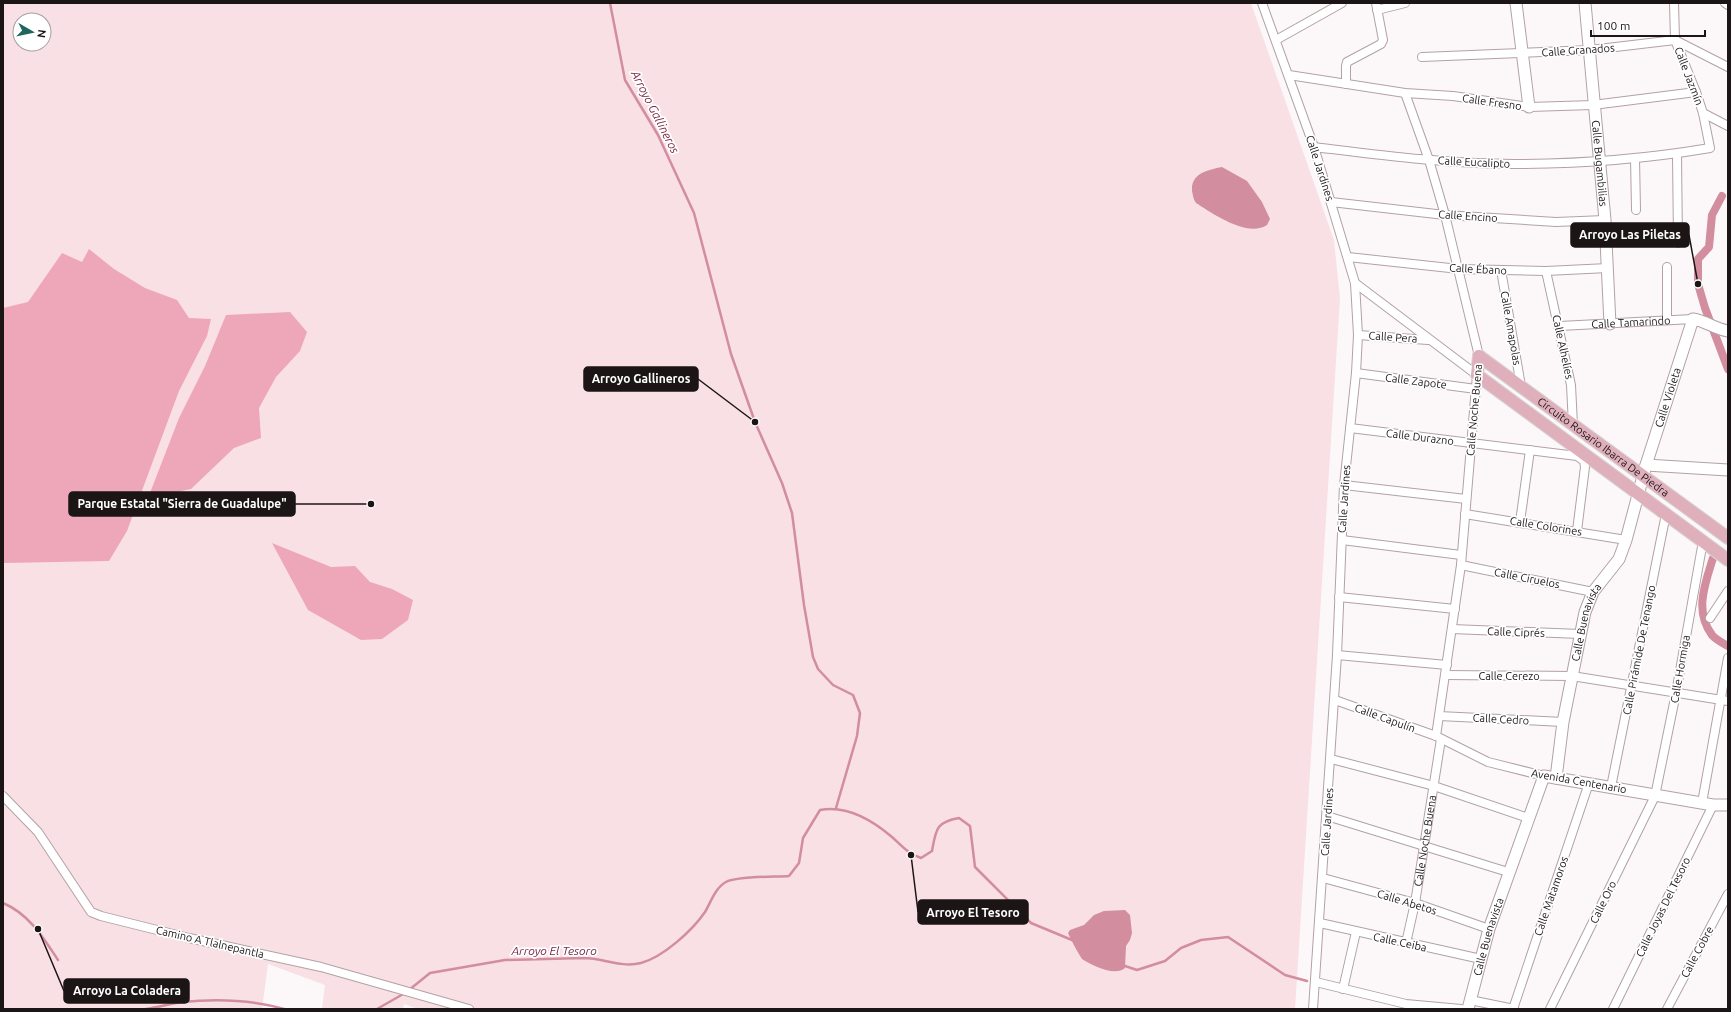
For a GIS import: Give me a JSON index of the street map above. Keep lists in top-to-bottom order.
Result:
{
  "streets": {
    "main road": ["Calle Noche Buena", "Circuito Rosario Ibarra De Piedra"],
    "street": [
      "Calle Granados",
      "Calle Jazmín",
      "Calle Fresno",
      "Calle Eucalipto",
      "Calle Bugambilias",
      "Calle Jardines",
      "Calle Encino",
      "Calle Ébano",
      "Calle Tamarindo",
      "Calle Amapolas",
      "Calle Pera",
      "Calle Alhelíes",
      "Calle Zapote",
      "Calle Violeta",
      "Calle Durazno",
      "Calle Colorines",
      "Calle Ciruelos",
      "Calle Buenavista",
      "Calle Ciprés",
      "Calle Pirámide De Tenango",
      "Calle Hormiga",
      "Calle Cerezo",
      "Calle Capulín",
      "Calle Cedro",
      "Avenida Centenario",
      "Calle Matamoros",
      "Calle Abetos",
      "Calle Oro",
      "Calle Joyas Del Tesoro",
      "Camino A Tlalnepantla",
      "Calle Ceiba",
      "Calle Cobre"
    ]
  },
  "crossings": [
    ["Calle Granados", "Calle Jazmín"],
    ["Calle Granados", "Calle Bugambilias"],
    ["Calle Jazmín", "Calle Fresno"],
    ["Calle Jazmín", "Calle Eucalipto"],
    ["Calle Fresno", "Calle Bugambilias"],
    ["Calle Fresno", "Calle Jardines"],
    ["Calle Fresno", "Calle Noche Buena"],
    ["Calle Eucalipto", "Calle Bugambilias"],
    ["Calle Eucalipto", "Calle Jardines"],
    ["Calle Eucalipto", "Calle Noche Buena"],
    ["Calle Bugambilias", "Calle Encino"],
    ["Calle Bugambilias", "Calle Ébano"],
    ["Calle Bugambilias", "Calle Tamarindo"],
    ["Calle Jardines", "Calle Encino"],
    ["Calle Jardines", "Calle Ébano"],
    ["Calle Jardines", "Calle Pera"],
    ["Calle Jardines", "Calle Zapote"],
    ["Calle Jardines", "Calle Durazno"],
    ["Calle Jardines", "Calle Capulín"],
    ["Calle Jardines", "Calle Abetos"],
    ["Calle Jardines", "Calle Ceiba"],
    ["Calle Encino", "Calle Noche Buena"],
    ["Calle Ébano", "Calle Amapolas"],
    ["Calle Ébano", "Calle Alhelíes"],
    ["Calle Ébano", "Calle Noche Buena"],
    ["Calle Tamarindo", "Calle Alhelíes"],
    ["Calle Tamarindo", "Calle Violeta"],
    ["Calle Amapolas", "Circuito Rosario Ibarra De Piedra"],
    ["Calle Alhelíes", "Circuito Rosario Ibarra De Piedra"],
    ["Calle Zapote", "Calle Noche Buena"],
    ["Calle Violeta", "Circuito Rosario Ibarra De Piedra"],
    ["Calle Violeta", "Calle Buenavista"],
    ["Calle Noche Buena", "Calle Durazno"],
    ["Calle Noche Buena", "Circuito Rosario Ibarra De Piedra"],
    ["Calle Noche Buena", "Calle Colorines"],
    ["Calle Noche Buena", "Calle Ciruelos"],
    ["Calle Noche Buena", "Calle Ciprés"],
    ["Calle Noche Buena", "Calle Cerezo"],
    ["Calle Noche Buena", "Calle Capulín"],
    ["Calle Noche Buena", "Calle Cedro"],
    ["Calle Noche Buena", "Avenida Centenario"],
    ["Calle Noche Buena", "Calle Abetos"],
    ["Calle Noche Buena", "Calle Ceiba"],
    ["Calle Durazno", "Calle Colorines"],
    ["Circuito Rosario Ibarra De Piedra", "Calle Buenavista"],
    ["Calle Colorines", "Calle Buenavista"],
    ["Calle Ciruelos", "Calle Buenavista"],
    ["Calle Buenavista", "Calle Ciprés"],
    ["Calle Buenavista", "Calle Cerezo"],
    ["Calle Buenavista", "Calle Cedro"],
    ["Calle Buenavista", "Avenida Centenario"],
    ["Calle Buenavista", "Calle Abetos"],
    ["Calle Buenavista", "Calle Ceiba"],
    ["Calle Pirámide De Tenango", "Calle Cerezo"],
    ["Calle Pirámide De Tenango", "Avenida Centenario"],
    ["Calle Hormiga", "Calle Cerezo"],
    ["Calle Hormiga", "Avenida Centenario"],
    ["Calle Hormiga", "Calle Oro"],
    ["Calle Capulín", "Avenida Centenario"],
    ["Avenida Centenario", "Calle Matamoros"],
    ["Avenida Centenario", "Calle Oro"],
    ["Avenida Centenario", "Calle Joyas Del Tesoro"]
  ],
  "water": ["Arroyo Gallineros", "Arroyo El Tesoro"],
  "places": [
    "Arroyo Las Piletas",
    "Arroyo Gallineros",
    "Parque Estatal \"Sierra de Guadalupe\"",
    "Arroyo El Tesoro",
    "Arroyo La Coladera"
  ],
  "scale_bar": "100 m",
  "north": "right"
}
